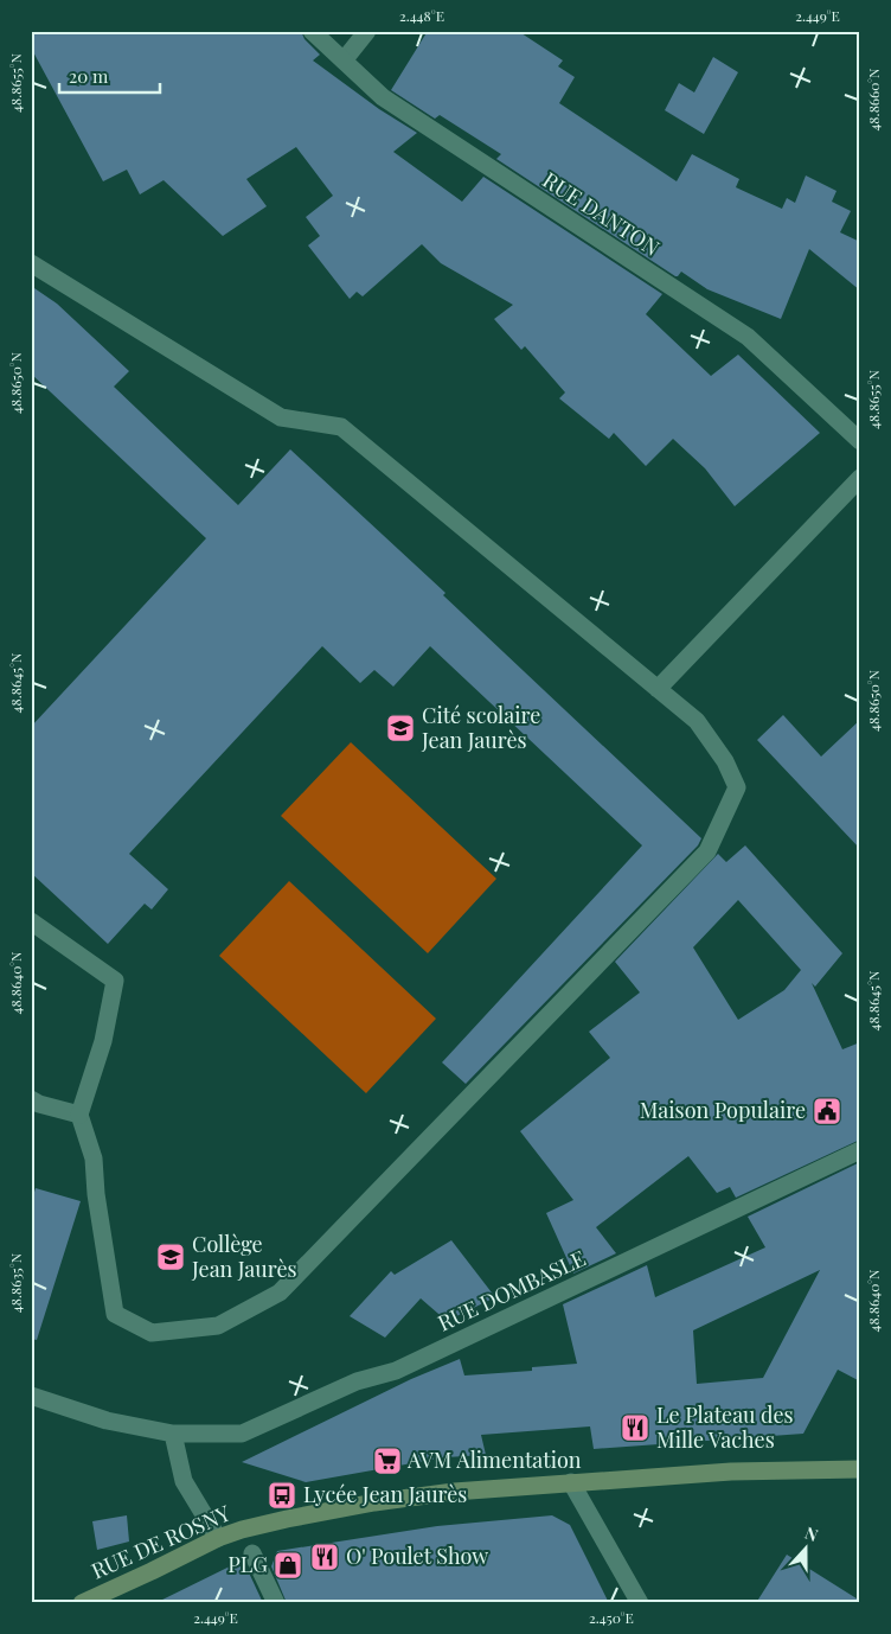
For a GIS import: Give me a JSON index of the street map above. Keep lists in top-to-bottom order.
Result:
{
  "streets": {
    "main road": ["RUE DE ROSNY"],
    "street": ["RUE DANTON", "RUE DOMBASLE"]
  },
  "places": {
    "school or university": ["Cité scolaire Jean Jaurès", "Collège Jean Jaurès"],
    "public building": ["Maison Populaire"],
    "restaurant": ["Le Plateau des Mille Vaches", "O' Poulet Show"],
    "supermarket": ["AVM Alimentation"],
    "bus stop": ["Lycée Jean Jaurès"],
    "shop": ["PLG"]
  },
  "scale_bar": "20 m",
  "north": "top",
  "coordinates": [
    "2.448°E",
    "2.449°E",
    "48.8655°N",
    "48.8660°N",
    "48.8650°N",
    "48.8645°N",
    "48.8640°N",
    "48.8635°N",
    "2.450°E"
  ]
}
